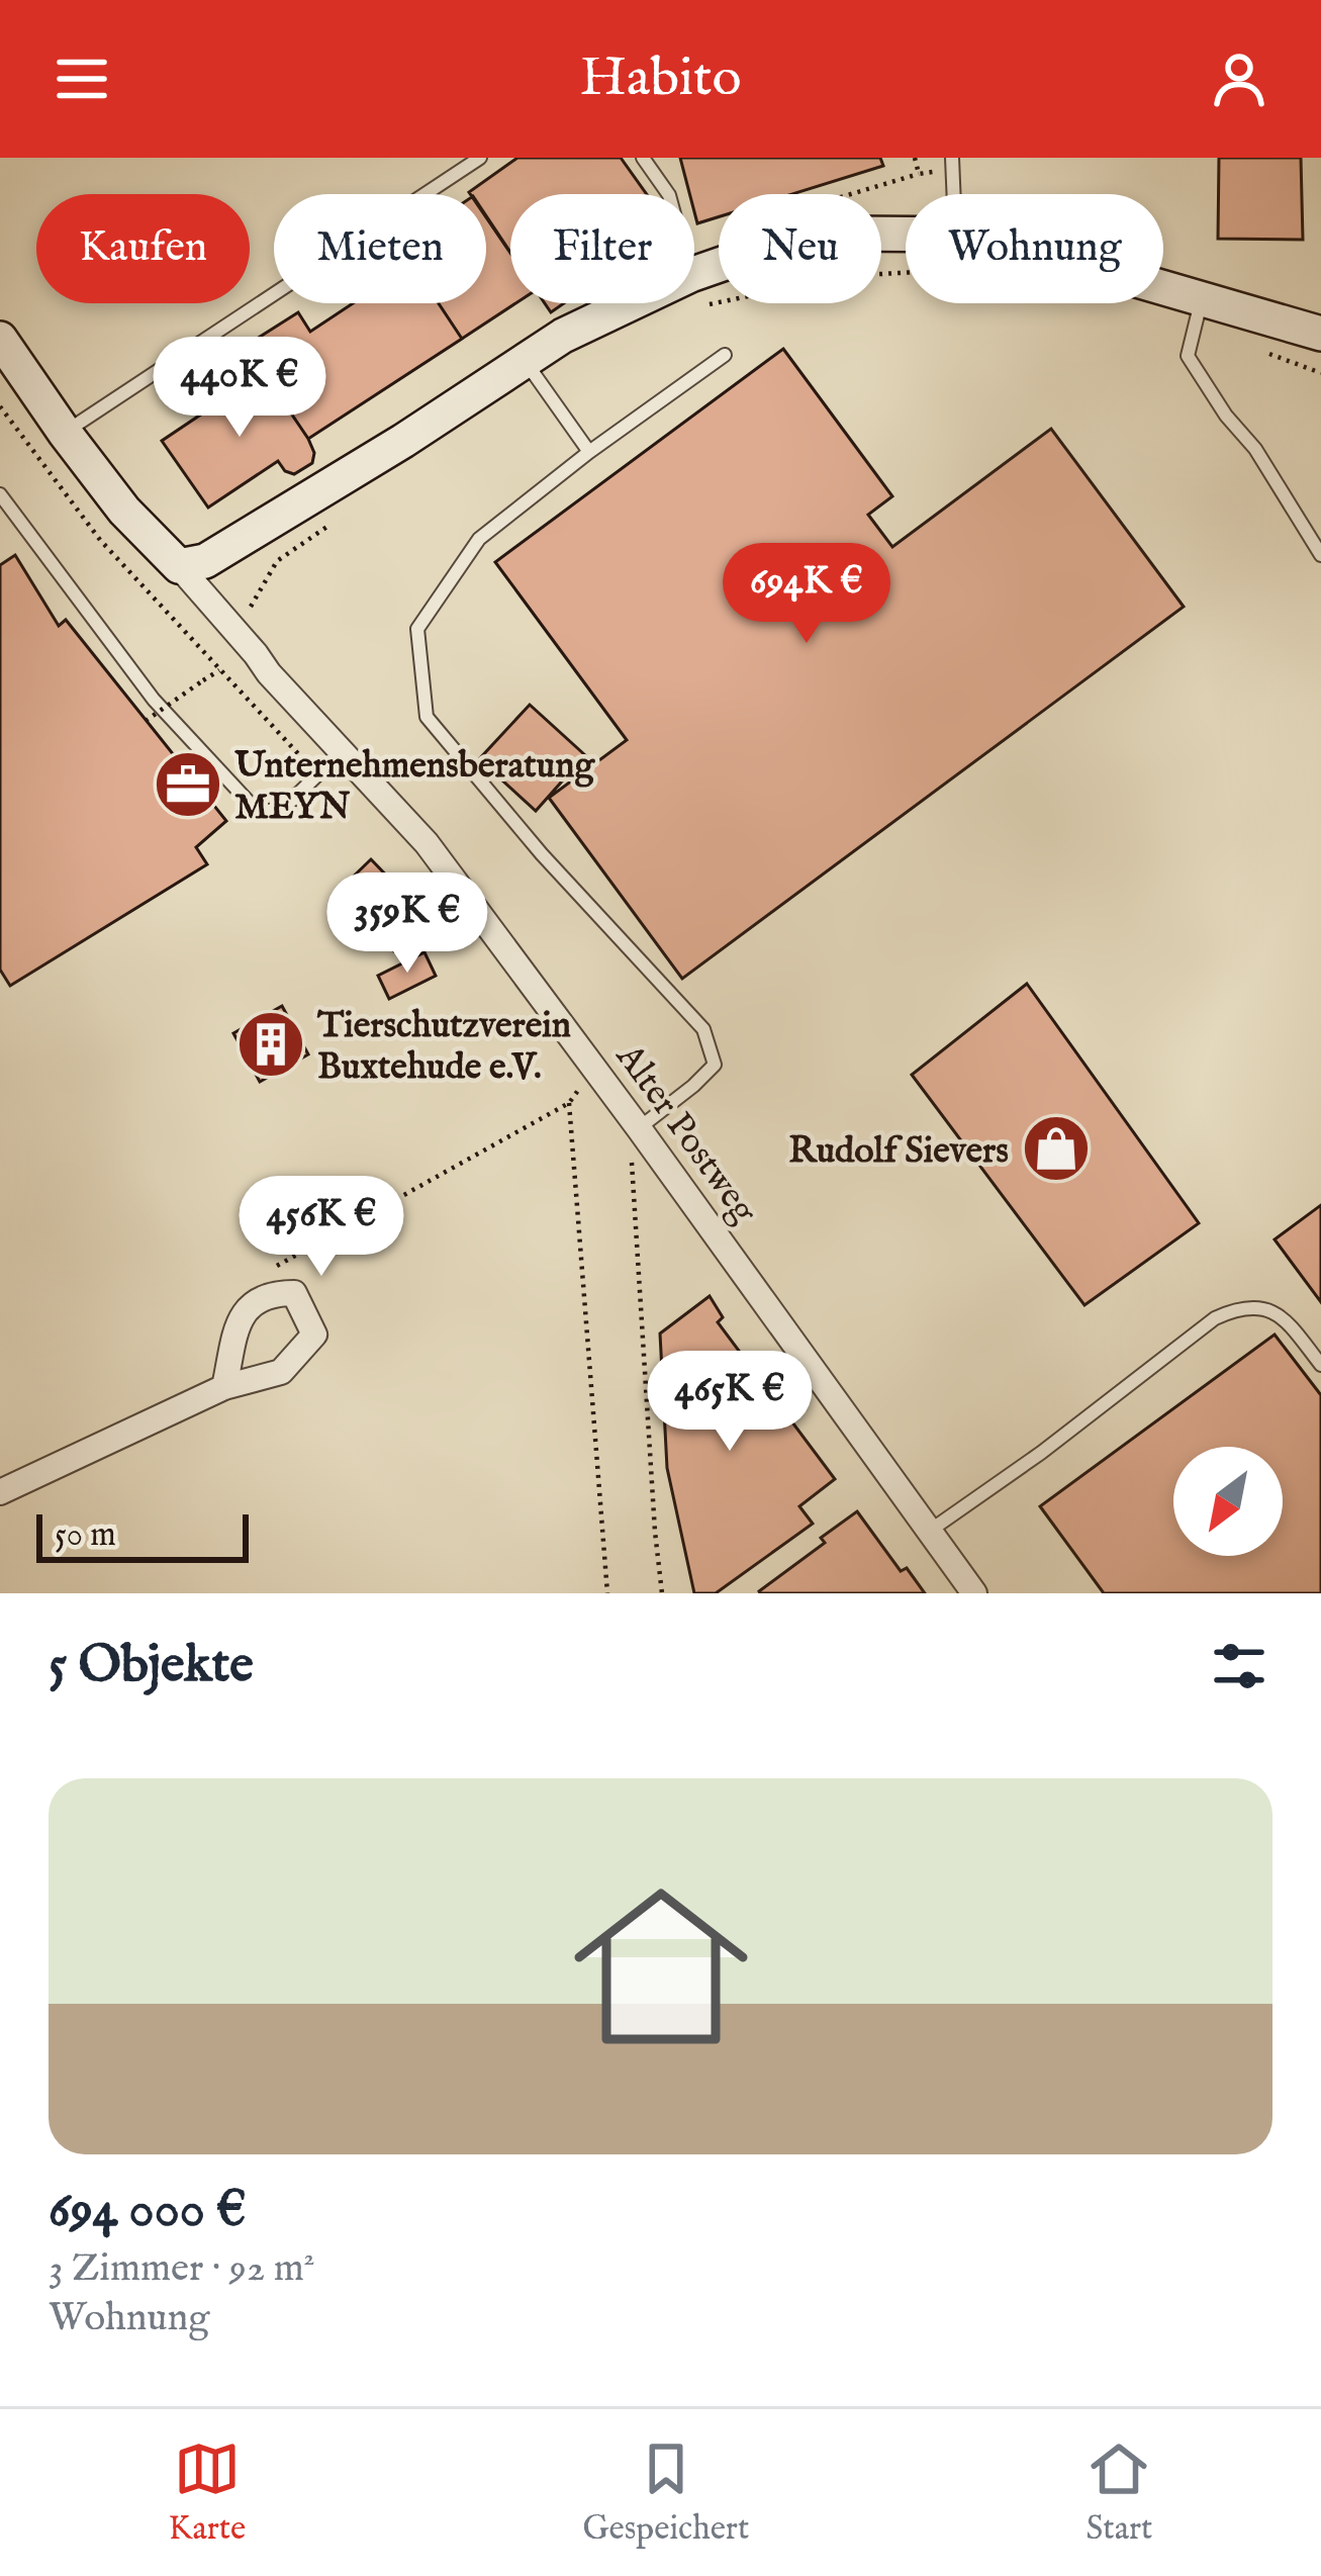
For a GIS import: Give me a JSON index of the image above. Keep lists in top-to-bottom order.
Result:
{
  "streets": {
    "street": ["Alter Postweg"]
  },
  "places": {
    "office": ["Unternehmensberatung MEYN"],
    "building": ["Tierschutzverein Buxtehude e.V."],
    "shop": ["Rudolf Sievers"]
  },
  "scale_bar": "50 m",
  "north": "bottom left",
  "page": {
    "header": "Habito",
    "chip": [
      "Kaufen",
      "Mieten",
      "Filter",
      "Neu",
      "Wohnung"
    ],
    "price": [
      "440K €",
      "694K €",
      "359K €",
      "456K €",
      "465K €"
    ],
    "scale": "50 m",
    "heading": "5 Objekte",
    "list": [
      {
        "name": "694 000 €",
        "note": "3 Zimmer · 92 m² · Wohnung"
      }
    ],
    "tabs": ["Karte", "Gespeichert", "Start"]
  }
}
